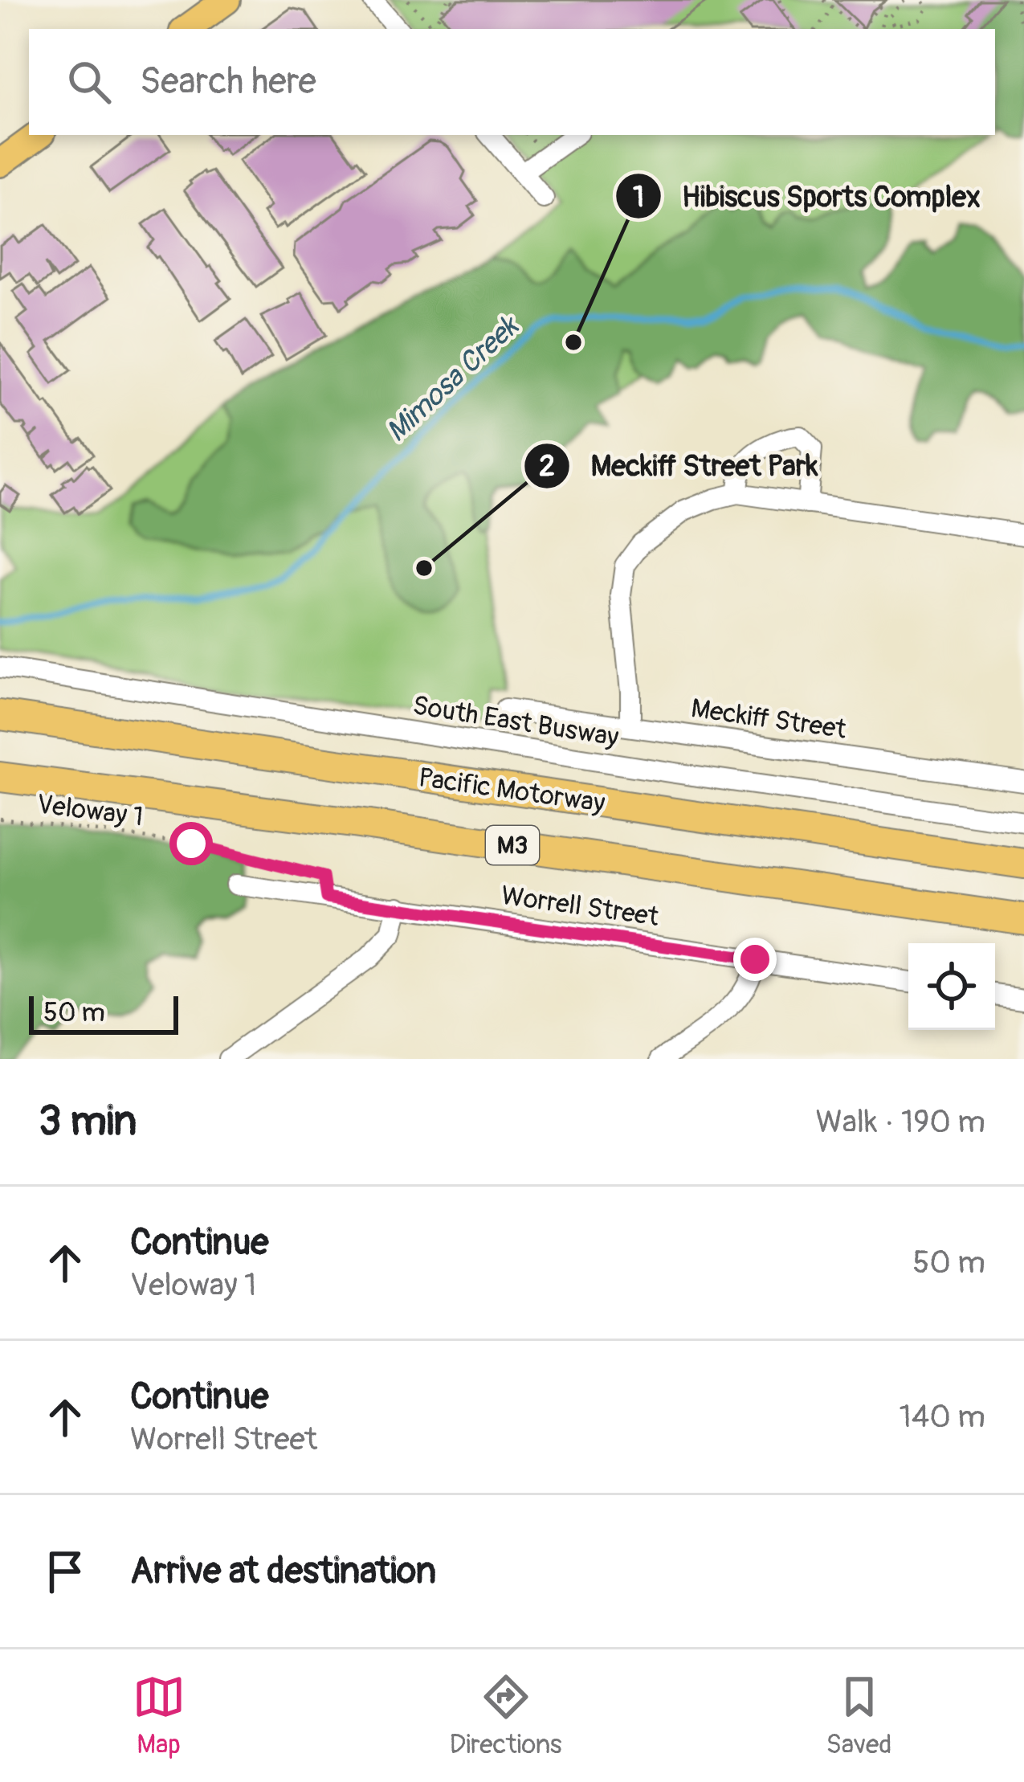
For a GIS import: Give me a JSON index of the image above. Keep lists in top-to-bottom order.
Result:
{
  "streets": {
    "highway": ["Pacific Motorway", "M3"],
    "street": ["Meckiff Street", "South East Busway", "Worrell Street"],
    "path": ["Veloway 1"]
  },
  "crossings": [
    ["Veloway 1", "Worrell Street"]
  ],
  "water": ["Mimosa Creek"],
  "places": ["Hibiscus Sports Complex", "Meckiff Street Park"],
  "scale_bar": "50 m",
  "page": {
    "search": "Search here",
    "scale": "50 m",
    "heading": ["3 min", "Walk · 190 m"],
    "list": [
      ["Continue", "Veloway 1", "50 m"],
      ["Continue", "Worrell Street", "140 m"],
      "Arrive at destination"
    ],
    "nav": ["Map", "Directions", "Saved"]
  }
}
